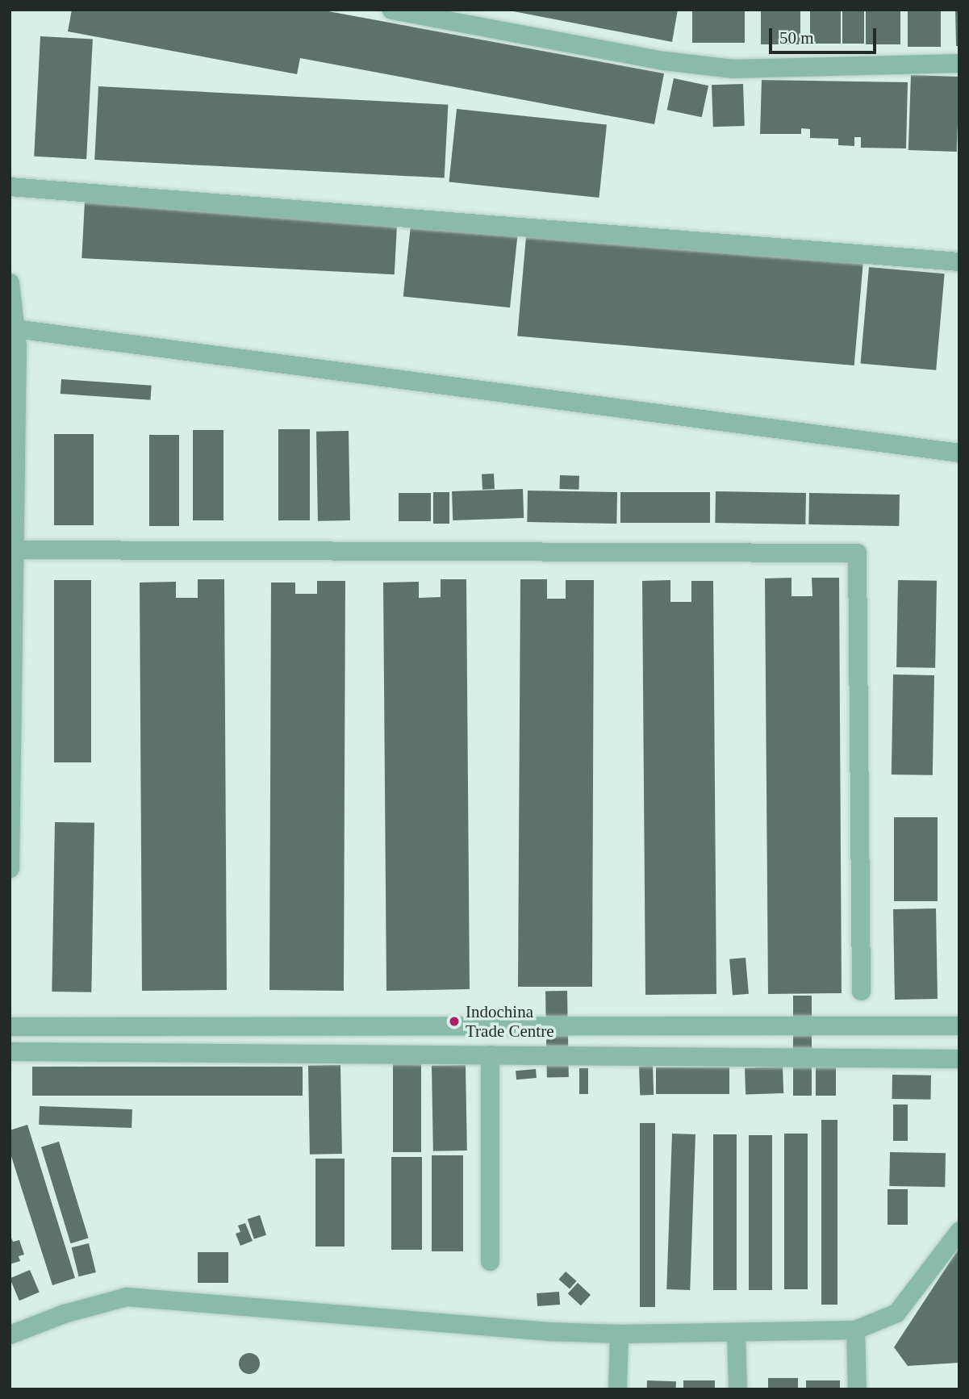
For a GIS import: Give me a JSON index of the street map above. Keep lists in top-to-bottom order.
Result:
{
  "places": ["Indochina Trade Centre"],
  "scale_bar": "50 m"
}
